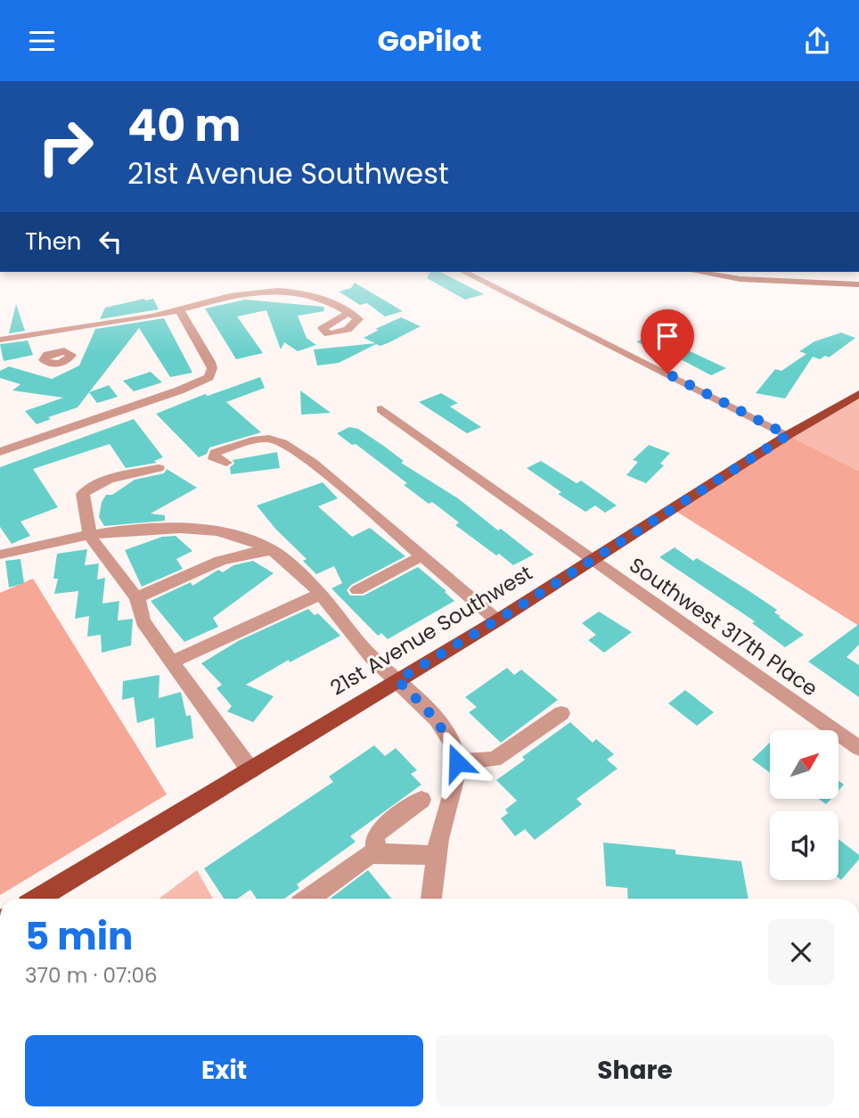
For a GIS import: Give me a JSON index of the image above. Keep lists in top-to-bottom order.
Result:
{
  "streets": {
    "main road": ["21st Avenue Southwest"],
    "street": ["Southwest 317th Place"]
  },
  "crossings": [
    ["Southwest 317th Place", "21st Avenue Southwest"]
  ],
  "north": "top right",
  "page": {
    "header": "GoPilot",
    "turn": ["40 m", "21st Avenue Southwest"],
    "then": "Then",
    "heading": ["5 min", "370 m · 07:06"],
    "buttons": ["Exit", "Share"]
  }
}
